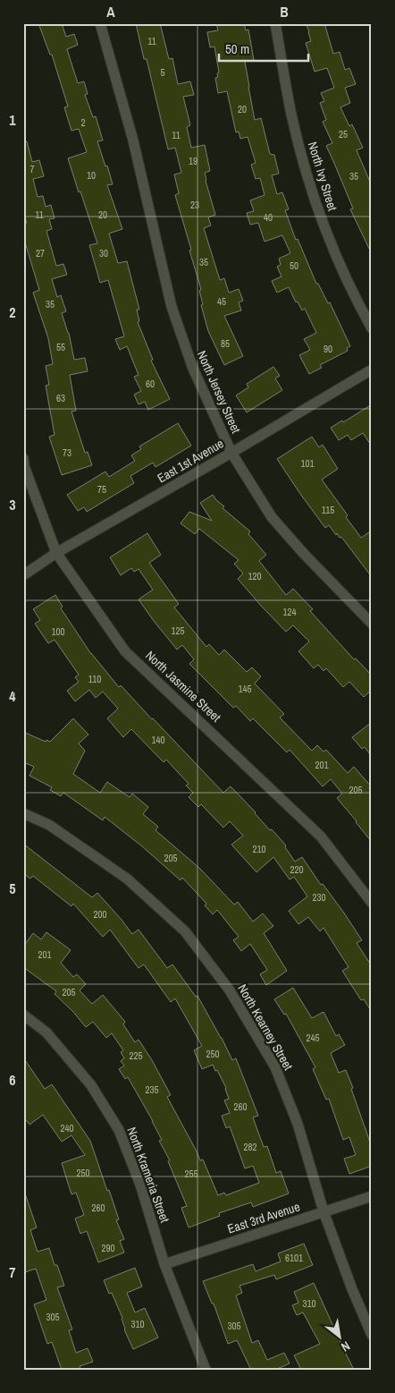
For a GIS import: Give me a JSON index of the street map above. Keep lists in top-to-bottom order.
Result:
{
  "streets": {
    "street": [
      "North Ivy Street",
      "North Jersey Street",
      "East 1st Avenue",
      "North Jasmine Street",
      "North Kearney Street",
      "North Krameria Street",
      "East 3rd Avenue"
    ]
  },
  "crossings": [
    ["North Jersey Street", "East 1st Avenue"],
    ["East 1st Avenue", "North Jasmine Street"],
    ["North Kearney Street", "East 3rd Avenue"],
    ["North Krameria Street", "East 3rd Avenue"]
  ],
  "house_numbers": [
    "11",
    "5",
    "20",
    "2",
    "25",
    "11",
    "19",
    "7",
    "10",
    "35",
    "23",
    "11",
    "20",
    "40",
    "27",
    "30",
    "35",
    "50",
    "45",
    "35",
    "85",
    "55",
    "90",
    "60",
    "63",
    "73",
    "101",
    "75",
    "115",
    "120",
    "124",
    "125",
    "100",
    "110",
    "145",
    "140",
    "201",
    "205",
    "210",
    "205",
    "220",
    "230",
    "200",
    "201",
    "205",
    "245",
    "250",
    "225",
    "235",
    "260",
    "240",
    "282",
    "250",
    "255",
    "260",
    "290",
    "6101",
    "310",
    "305",
    "310",
    "305"
  ],
  "scale_bar": "50 m",
  "north": "bottom right",
  "grid": {
    "columns": ["A", "B"],
    "rows": [
      "1",
      "2",
      "3",
      "4",
      "5",
      "6",
      "7"
    ]
  }
}
